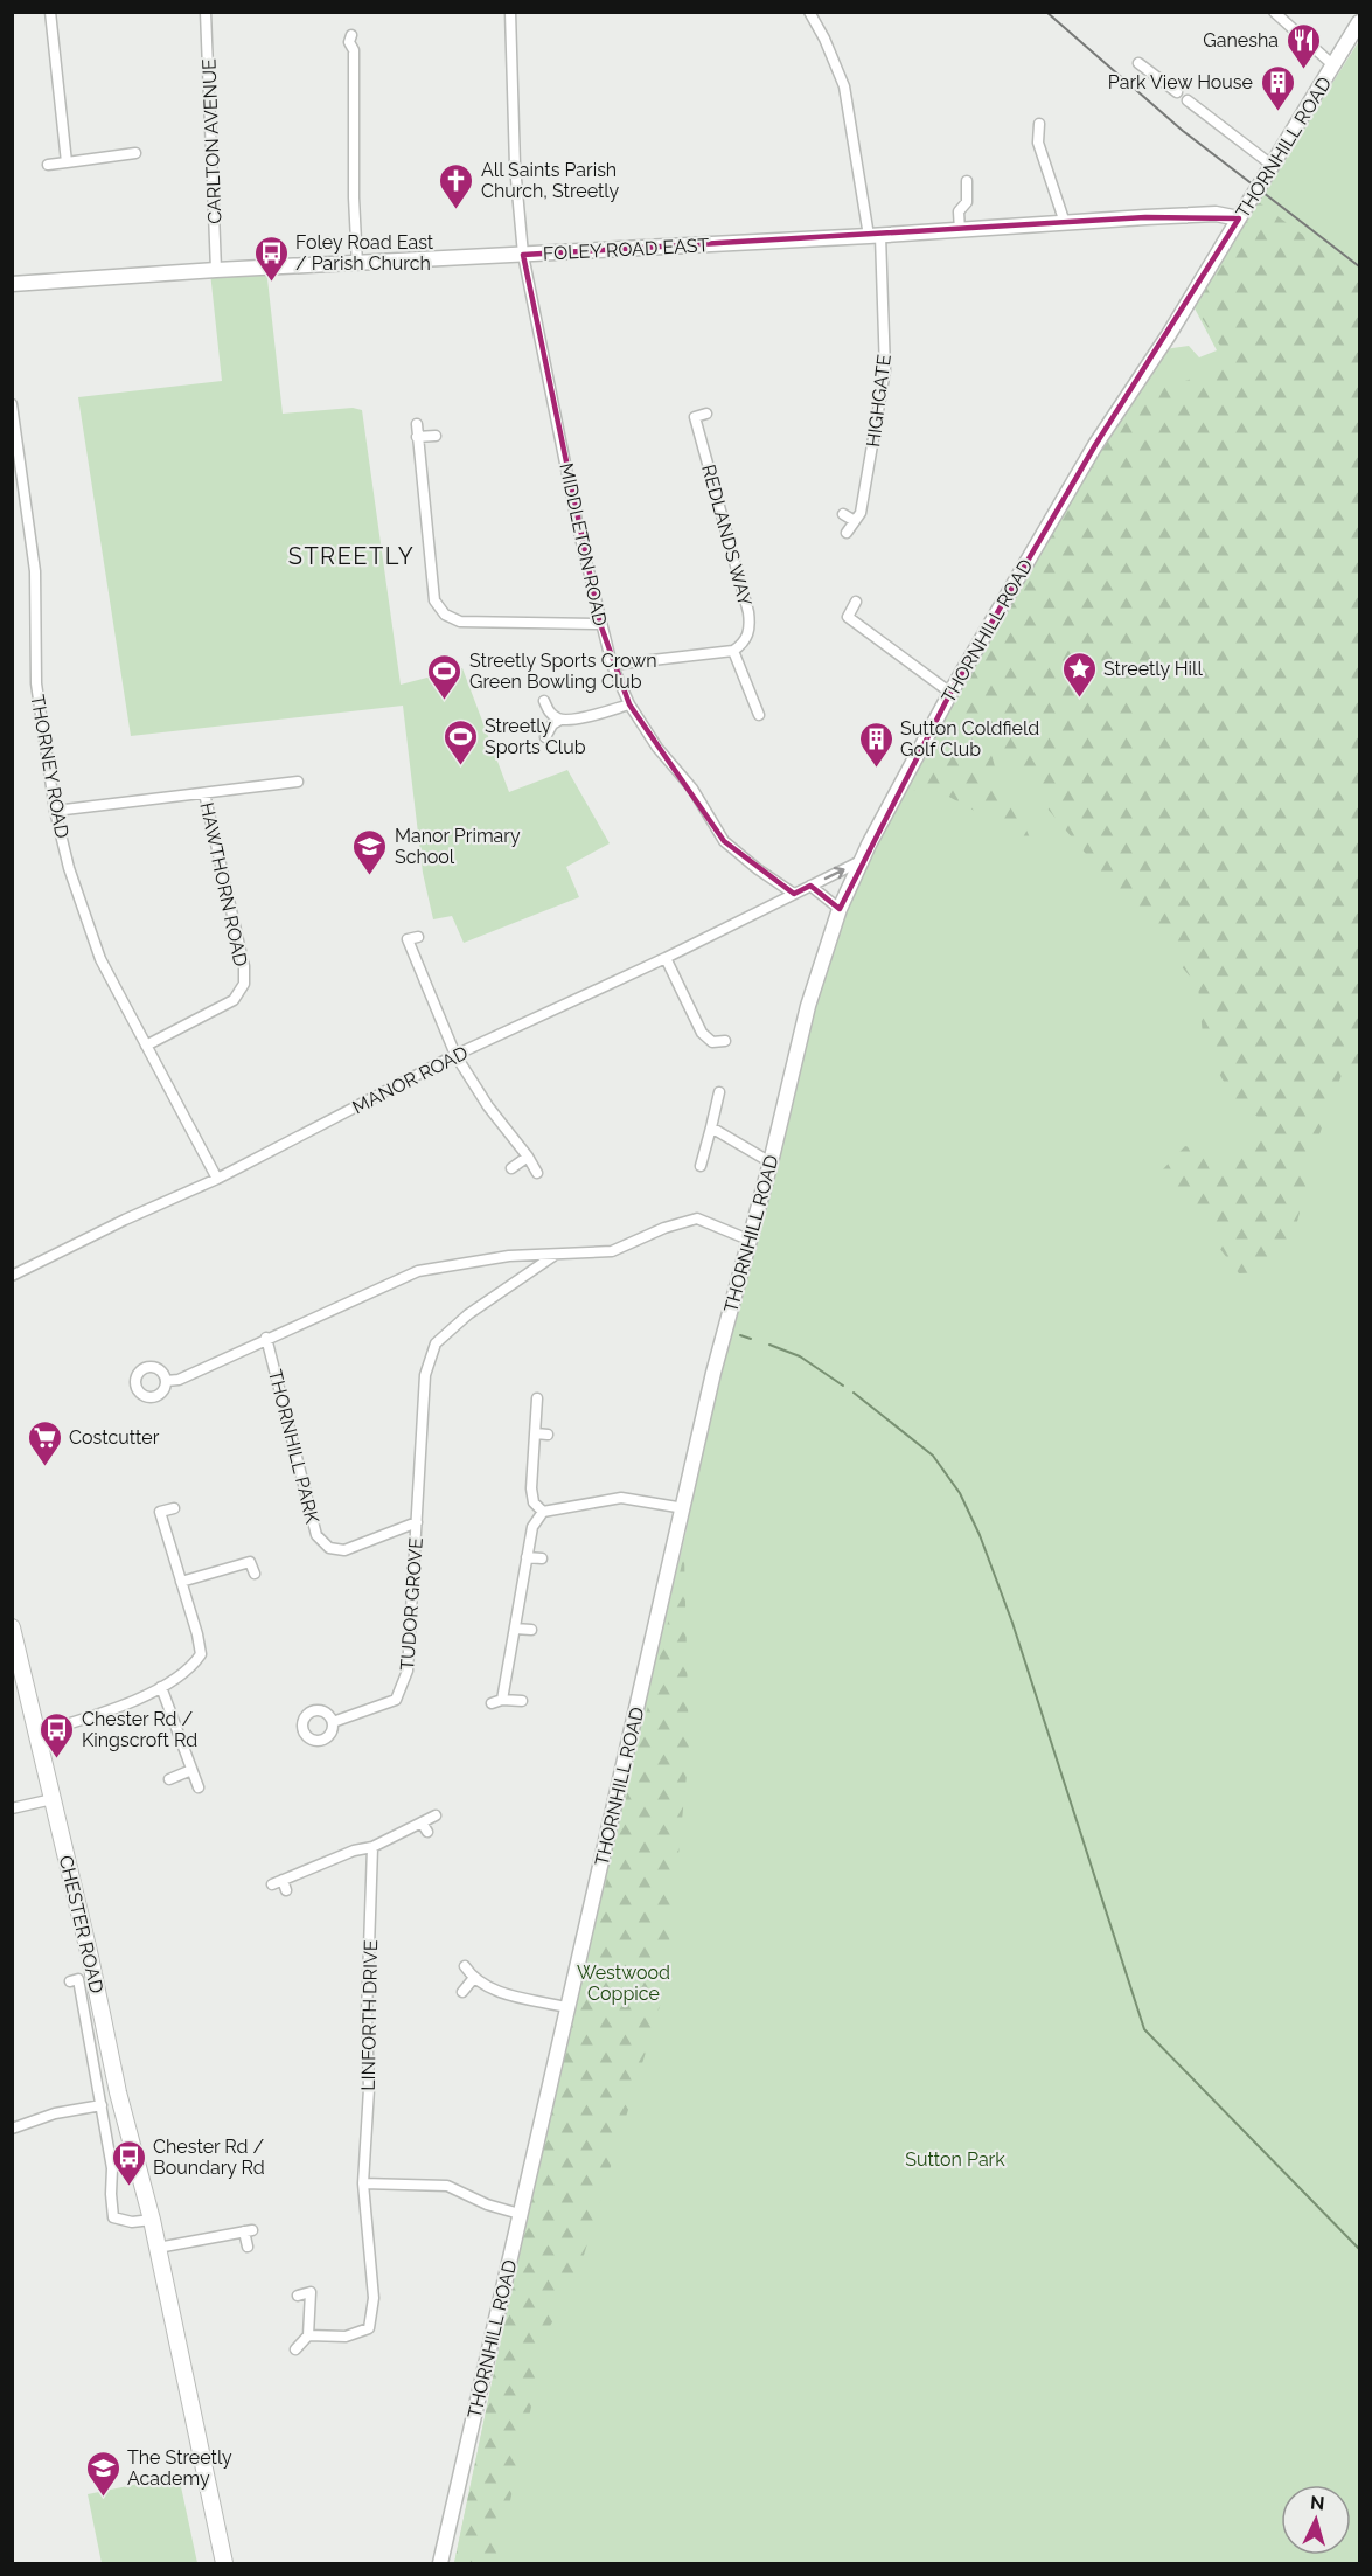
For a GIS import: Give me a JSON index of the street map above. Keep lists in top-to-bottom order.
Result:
{
  "streets": {
    "highway": ["CHESTER ROAD"],
    "main road": ["THORNHILL ROAD", "FOLEY ROAD EAST"],
    "street": [
      "CARLTON AVENUE",
      "HIGHGATE",
      "REDLANDS WAY",
      "MIDDLETON ROAD",
      "THORNEY ROAD",
      "HAWTHORN ROAD",
      "MANOR ROAD",
      "THORNHILL PARK",
      "TUDOR GROVE",
      "LINFORTH DRIVE"
    ]
  },
  "crossings": [
    ["CARLTON AVENUE", "FOLEY ROAD EAST"],
    ["THORNHILL ROAD", "FOLEY ROAD EAST"],
    ["THORNHILL ROAD", "MANOR ROAD"],
    ["FOLEY ROAD EAST", "HIGHGATE"],
    ["FOLEY ROAD EAST", "MIDDLETON ROAD"],
    ["MIDDLETON ROAD", "MANOR ROAD"],
    ["THORNEY ROAD", "HAWTHORN ROAD"],
    ["THORNEY ROAD", "MANOR ROAD"],
    ["THORNHILL PARK", "TUDOR GROVE"]
  ],
  "districts": ["STREETLY"],
  "parks": ["Westwood Coppice", "Sutton Park"],
  "places": {
    "restaurant": ["Ganesha"],
    "building": ["Park View House", "Sutton Coldfield Golf Club"],
    "church": ["All Saints Parish Church, Streetly"],
    "bus stop": ["Foley Road East / Parish Church", "Chester Rd / Kingscroft Rd", "Chester Rd / Boundary Rd"],
    "place": ["Streetly Hill"],
    "sports": ["Streetly Sports Crown Green Bowling Club", "Streetly Sports Club"],
    "school or university": ["Manor Primary School", "The Streetly Academy"],
    "supermarket": ["Costcutter"]
  },
  "north": "top"
}
